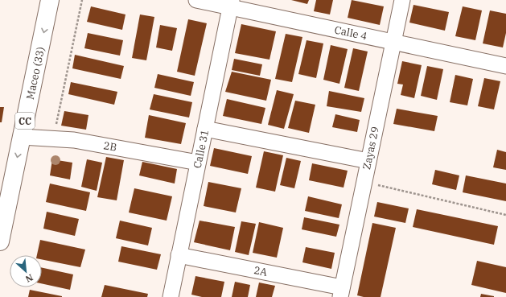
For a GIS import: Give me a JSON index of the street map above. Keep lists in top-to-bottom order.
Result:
{
  "streets": {
    "main road": ["Maceo (33)", "CC"],
    "street": [
      "Calle 4",
      "2B",
      "Zayas 29",
      "Calle 31",
      "2A"
    ]
  },
  "crossings": [
    ["Calle 4", "Zayas 29"],
    ["Calle 4", "Calle 31"],
    ["Maceo (33)", "2B"],
    ["2B", "Calle 31"],
    ["Zayas 29", "2A"],
    ["Calle 31", "2A"]
  ],
  "one_way": ["Maceo (33)"],
  "north": "bottom right"
}
